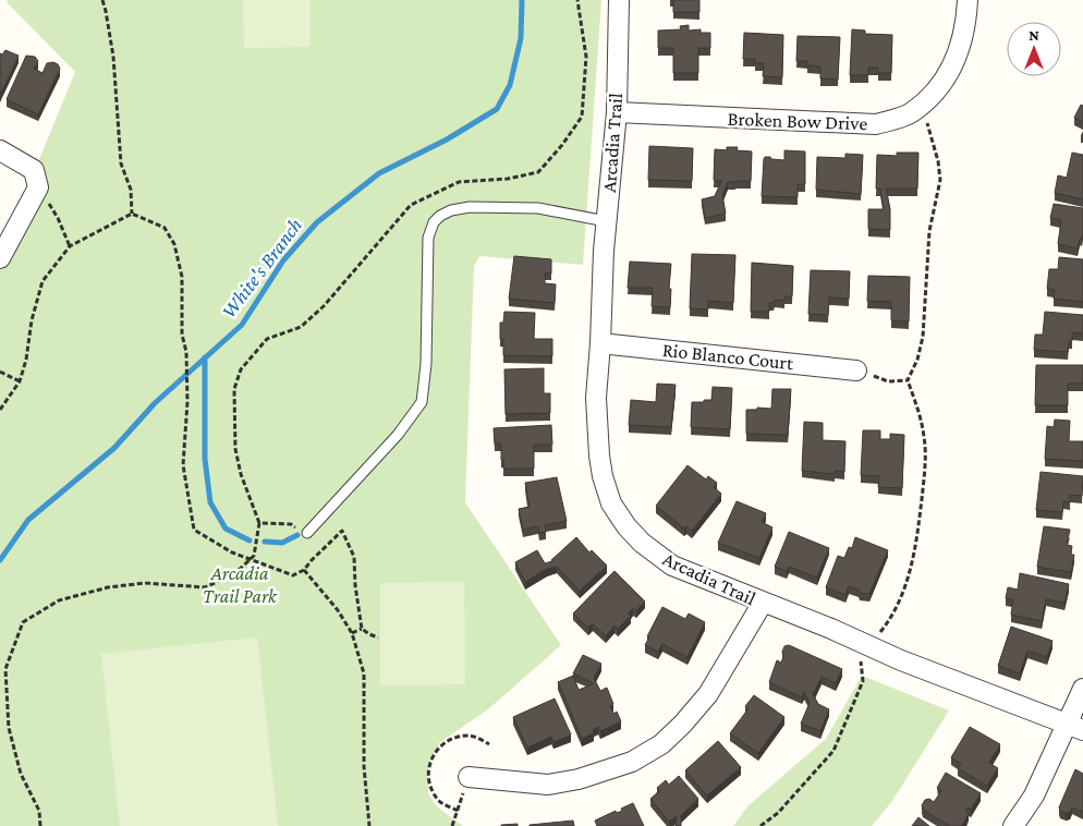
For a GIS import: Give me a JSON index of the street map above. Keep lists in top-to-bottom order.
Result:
{
  "streets": {
    "street": ["Broken Bow Drive", "Arcadia Trail", "Rio Blanco Court"]
  },
  "crossings": [
    ["Broken Bow Drive", "Arcadia Trail"],
    ["Arcadia Trail", "Rio Blanco Court"]
  ],
  "water": ["White's Branch"],
  "parks": ["Arcadia Trail Park"],
  "north": "top"
}
